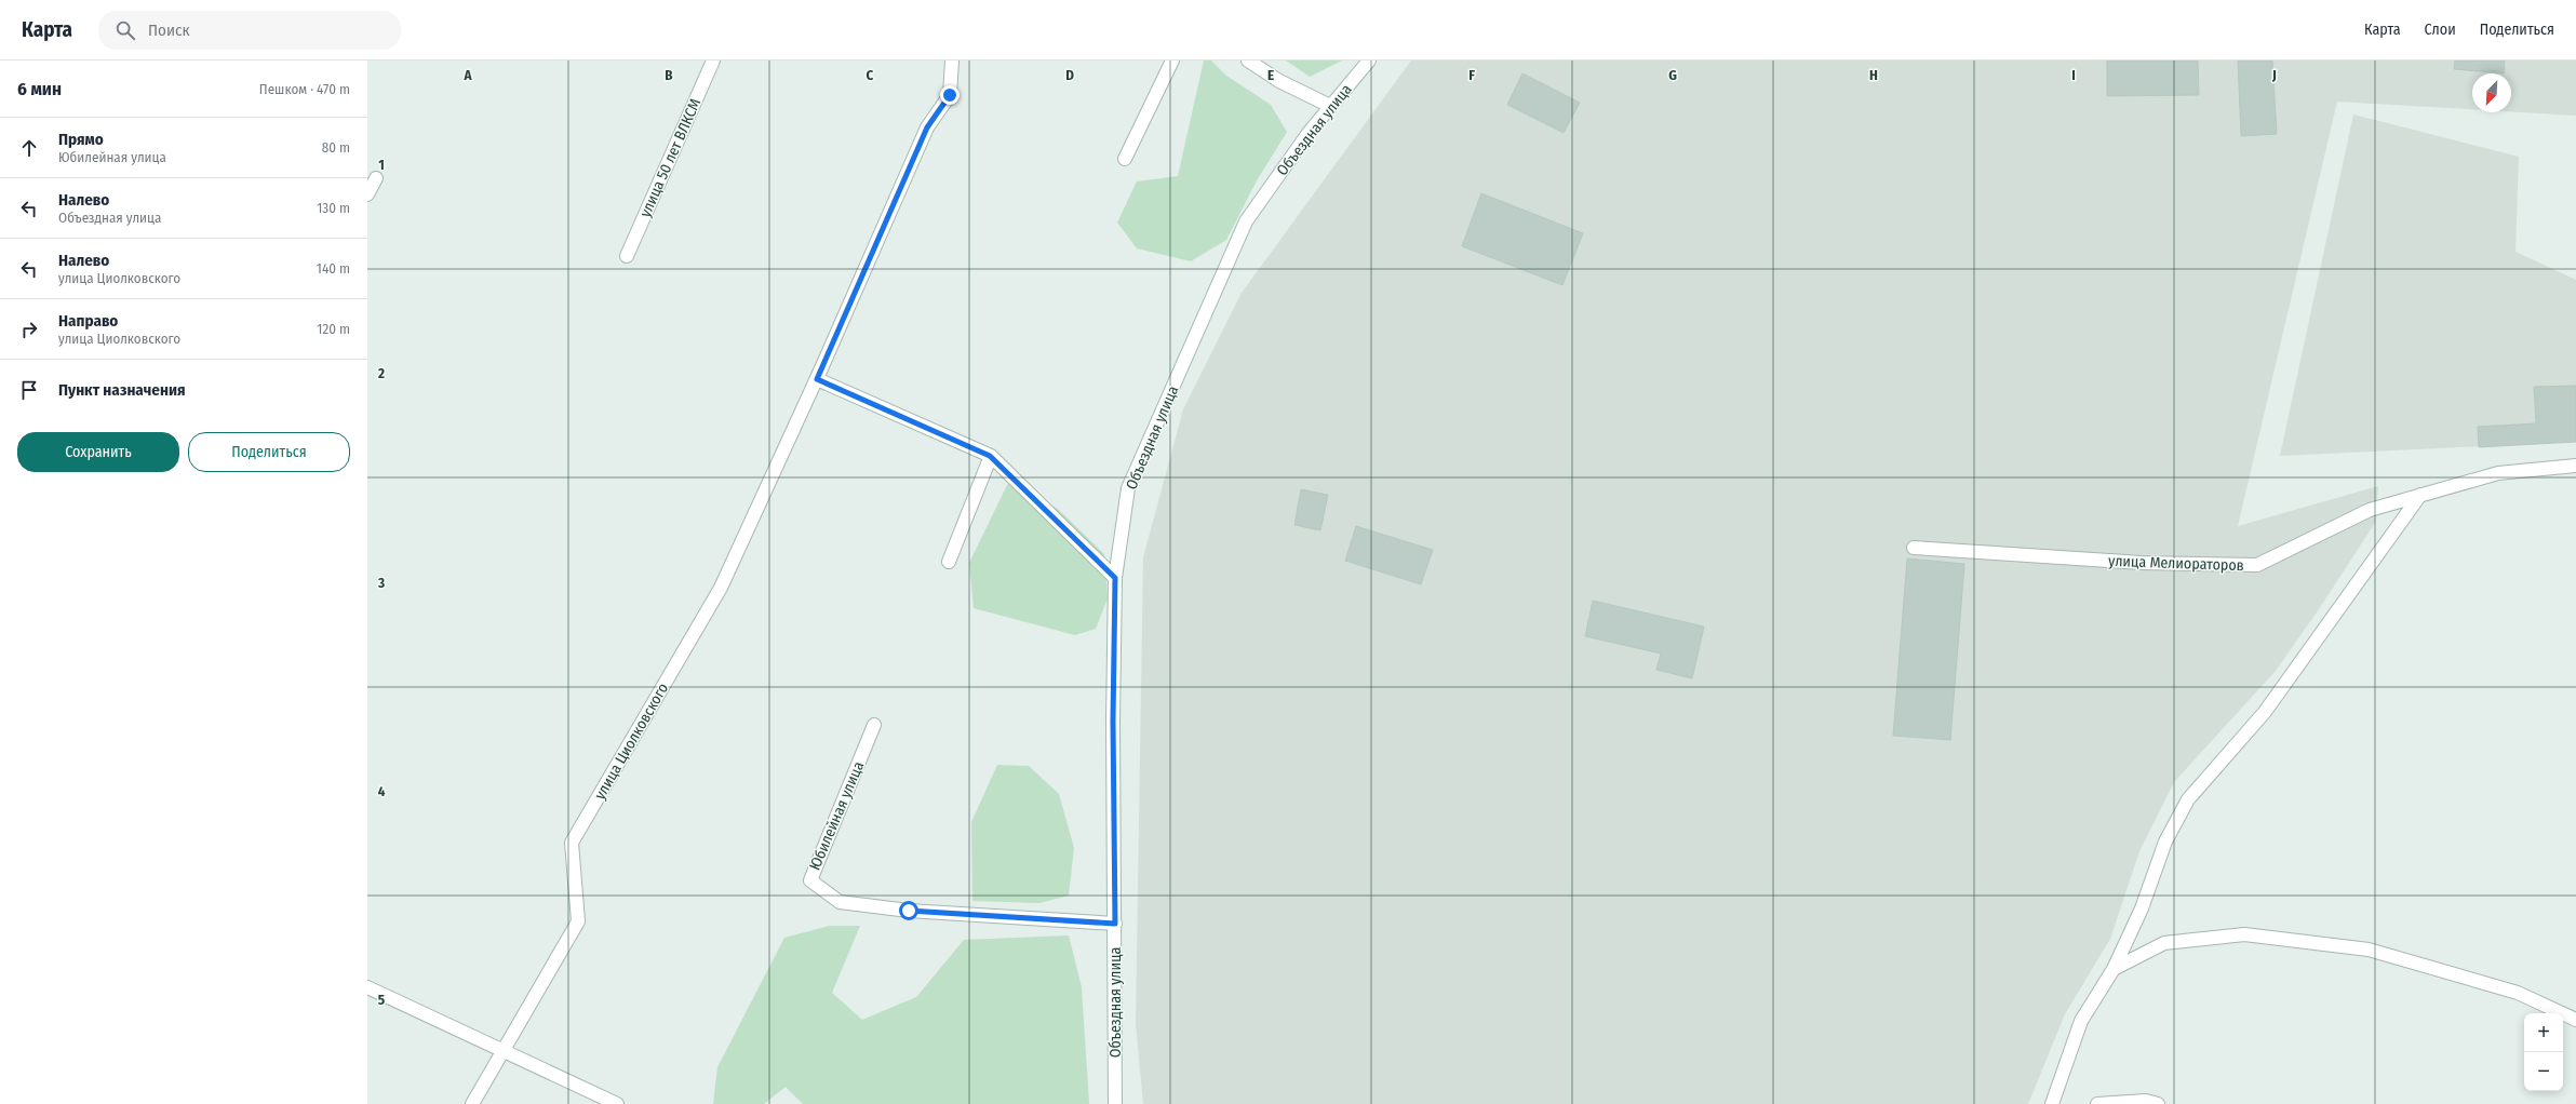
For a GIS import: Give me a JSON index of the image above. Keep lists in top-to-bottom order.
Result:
{
  "streets": {
    "street": [
      "Объездная улица",
      "улица 50 лет ВЛКСМ",
      "улица Мелиораторов",
      "улица Циолковского",
      "Юбилейная улица"
    ]
  },
  "crossings": [
    ["Объездная улица", "Юбилейная улица"]
  ],
  "north": "bottom left",
  "page": {
    "header": "Карта",
    "search": "Поиск",
    "nav": ["Карта", "Слои", "Поделиться"],
    "heading": ["6 мин", "Пешком · 470 m"],
    "list": [
      ["Прямо", "Юбилейная улица", "80 m"],
      ["Налево", "Объездная улица", "130 m"],
      ["Налево", "улица Циолковского", "140 m"],
      ["Направо", "улица Циолковского", "120 m"],
      "Пункт назначения"
    ],
    "buttons": ["Сохранить", "Поделиться"],
    "map_buttons": ["+", "−"]
  },
  "grid": {
    "columns": [
      "A",
      "B",
      "C",
      "D",
      "E",
      "F",
      "G",
      "H",
      "I",
      "J"
    ],
    "rows": [
      "1",
      "2",
      "3",
      "4",
      "5"
    ]
  }
}
